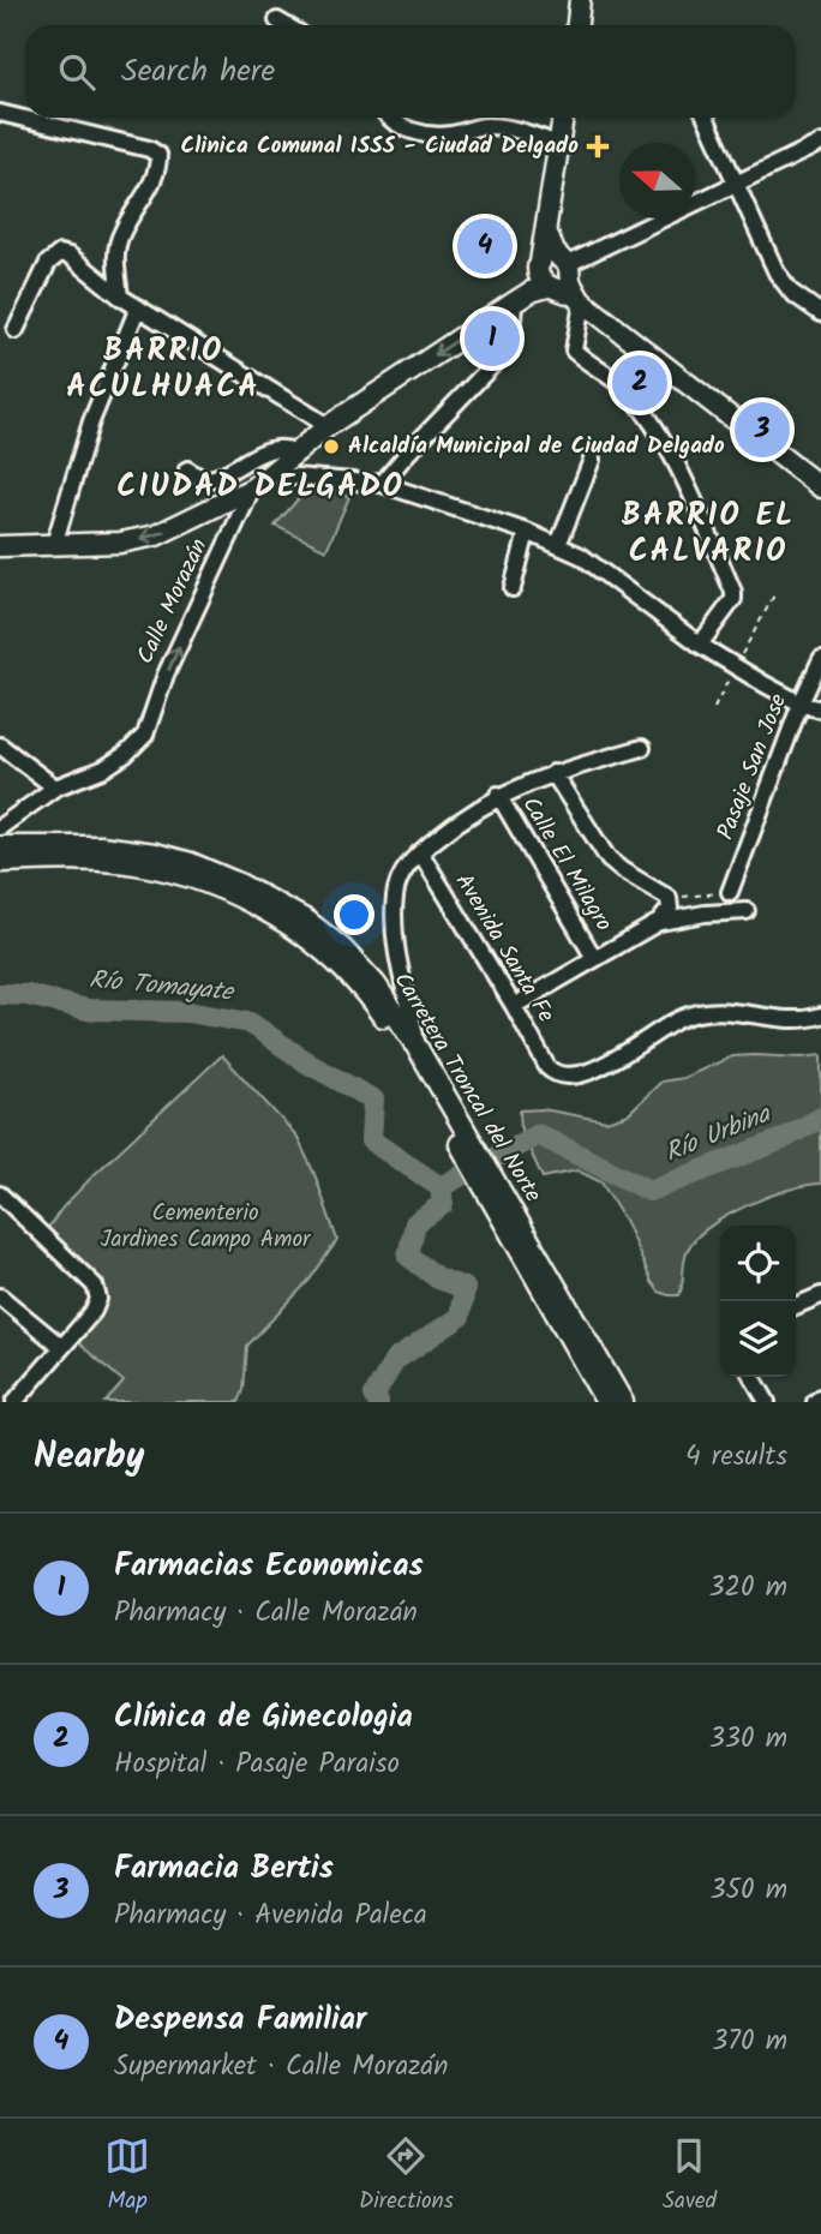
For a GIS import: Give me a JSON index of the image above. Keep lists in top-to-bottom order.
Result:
{
  "streets": {
    "main road": ["Calle Morazán", "Carretera Troncal del Norte"],
    "street": ["Pasaje San Jose", "Calle El Milagro", "Avenida Santa Fe"]
  },
  "crossings": [
    ["Calle El Milagro", "Avenida Santa Fe"]
  ],
  "districts": ["BARRIO ACULHUACA", "CIUDAD DELGADO", "BARRIO EL CALVARIO"],
  "water": ["Río Tomayate", "Río Urbina"],
  "parks": ["Cementerio Jardines Campo Amor"],
  "places": {
    "health": ["Clinica Comunal ISSS - Ciudad Delgado"],
    "other": ["Alcaldía Municipal de Ciudad Delgado"]
  },
  "north": "left",
  "page": {
    "search": "Search here",
    "pins": [
      "4",
      "1",
      "2",
      "3"
    ],
    "heading": ["Nearby", "4 results"],
    "list": [
      {
        "mark": "1",
        "name": "Farmacias Economicas",
        "note": "Pharmacy · Calle Morazán",
        "value": "320 m"
      },
      {
        "mark": "2",
        "name": "Clínica de Ginecologia",
        "note": "Hospital · Pasaje Paraiso",
        "value": "330 m"
      },
      {
        "mark": "3",
        "name": "Farmacia Bertis",
        "note": "Pharmacy · Avenida Paleca",
        "value": "350 m"
      },
      {
        "mark": "4",
        "name": "Despensa Familiar",
        "note": "Supermarket · Calle Morazán",
        "value": "370 m"
      }
    ],
    "nav": ["Map", "Directions", "Saved"]
  }
}
